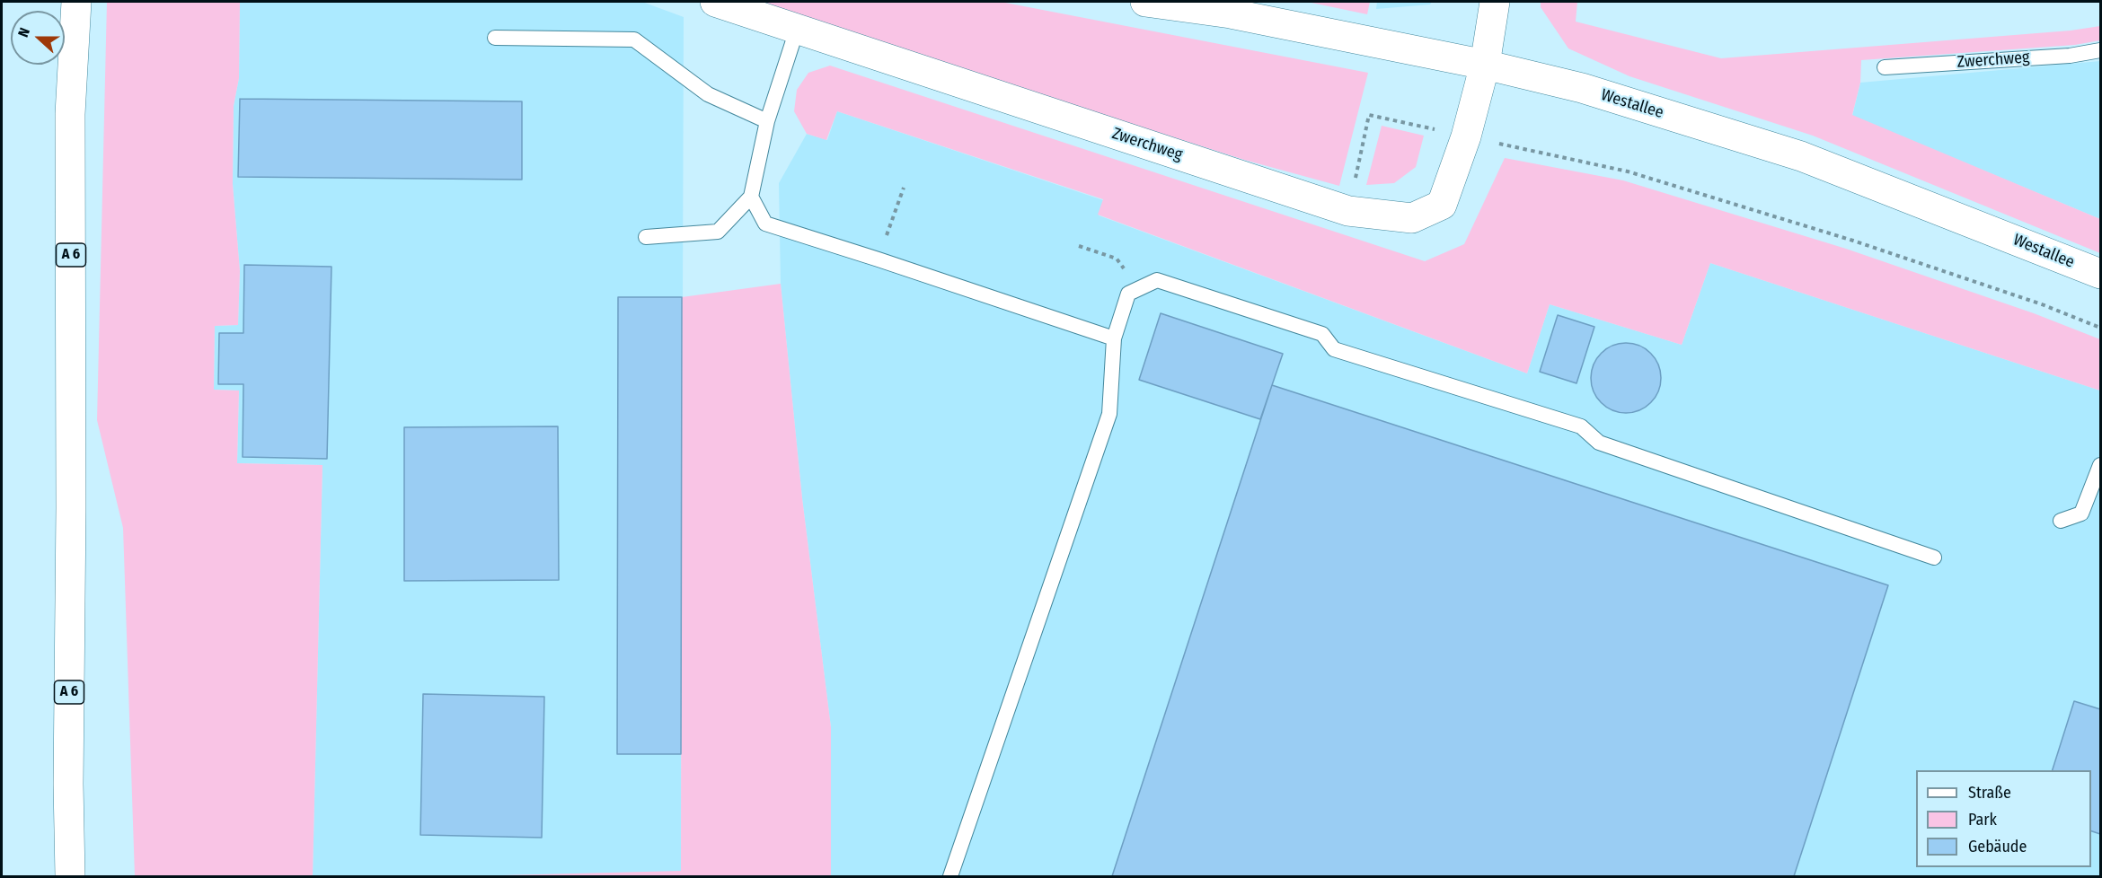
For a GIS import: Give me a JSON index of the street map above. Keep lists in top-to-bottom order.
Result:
{
  "streets": {
    "main road": ["Zwerchweg", "Westallee", "A 6"]
  },
  "crossings": [
    ["Zwerchweg", "Westallee"]
  ],
  "legend": ["Straße", "Park", "Gebäude"],
  "north": "left"
}
